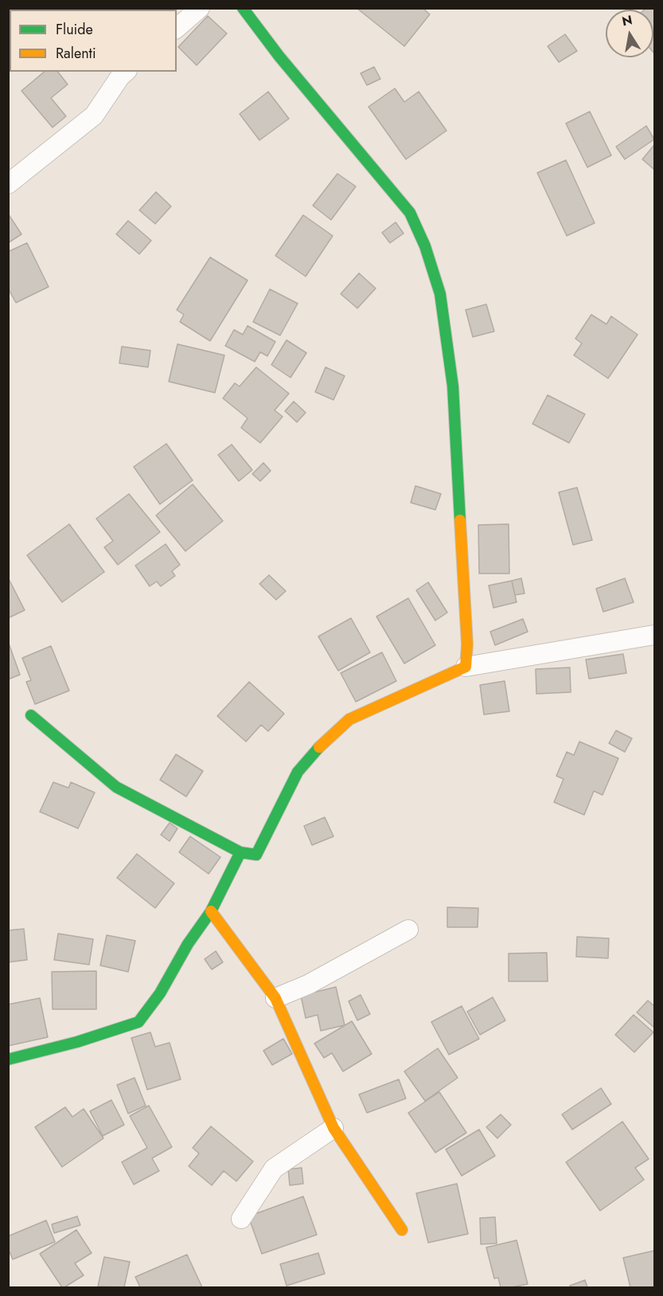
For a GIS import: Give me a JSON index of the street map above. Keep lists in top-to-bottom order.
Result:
{
  "legend": ["Fluide", "Ralenti"],
  "north": "top"
}
